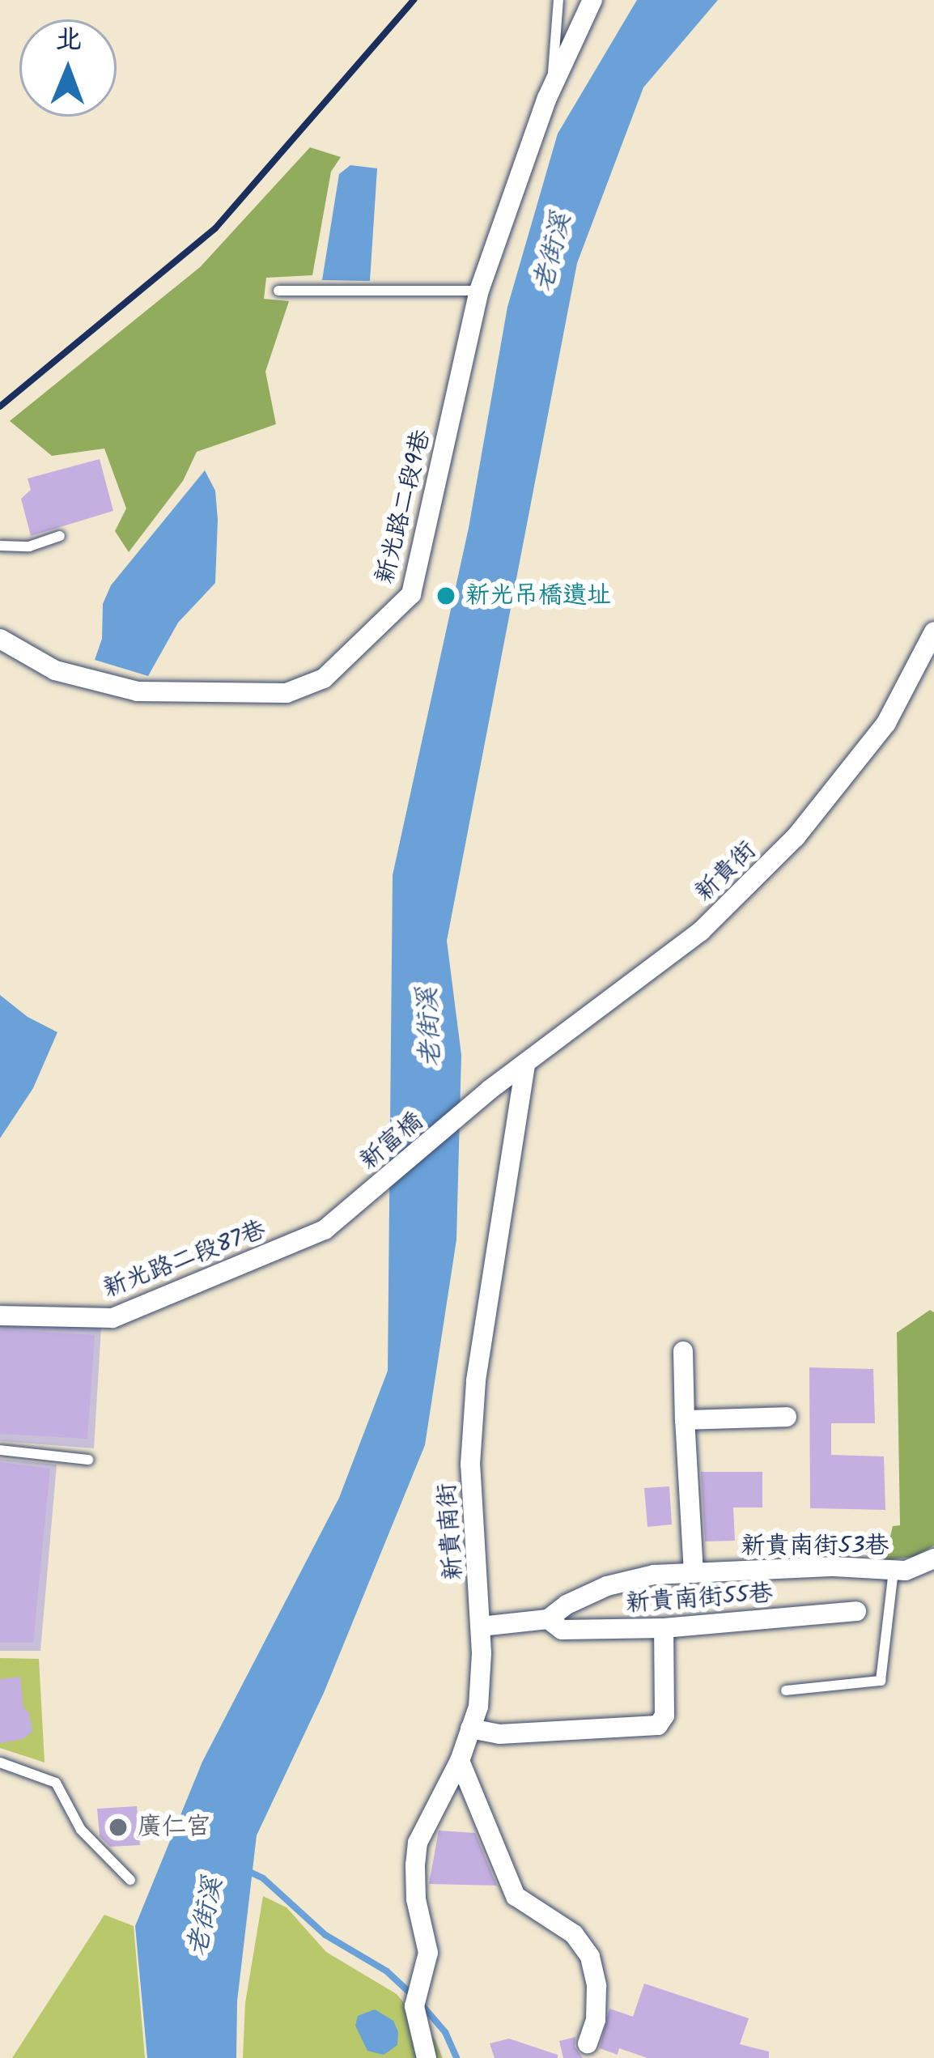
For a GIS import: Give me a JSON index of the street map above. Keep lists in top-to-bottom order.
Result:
{
  "streets": {
    "street": [
      "新光路二段9巷",
      "新貴街",
      "新富橋",
      "新光路二段87巷",
      "新貴南街",
      "新貴南街53巷",
      "新貴南街55巷"
    ]
  },
  "crossings": [
    ["新貴街", "新富橋"],
    ["新貴街", "新貴南街"],
    ["新富橋", "新光路二段87巷"],
    ["新貴南街", "新貴南街53巷"],
    ["新貴南街53巷", "新貴南街55巷"]
  ],
  "water": ["老街溪"],
  "places": ["新光吊橋遺址", "廣仁宮"],
  "north": "top"
}
